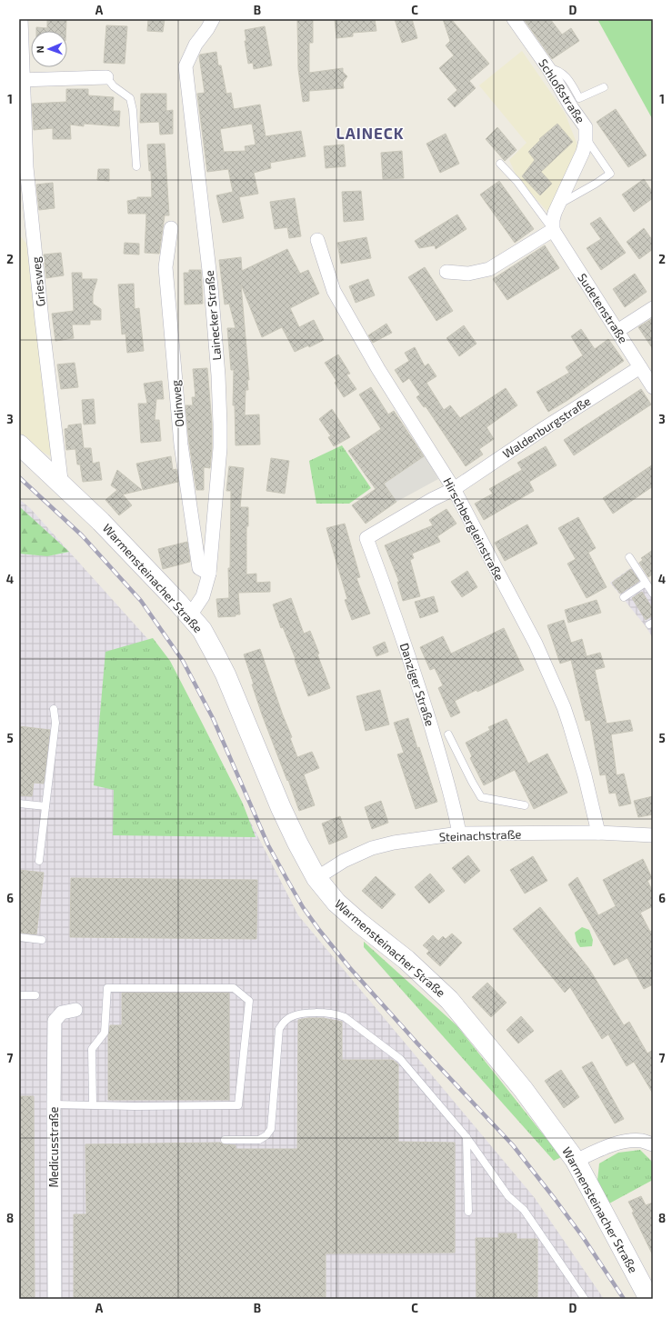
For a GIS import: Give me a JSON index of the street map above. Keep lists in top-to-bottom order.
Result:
{
  "streets": {
    "street": [
      "Schloßstraße",
      "Griesweg",
      "Sudetenstraße",
      "Lainecker Straße",
      "Odinweg",
      "Waldenburgstraße",
      "Hirschbergleinstraße",
      "Warmensteinacher Straße",
      "Danziger Straße",
      "Steinachstraße",
      "Medicusstraße"
    ]
  },
  "crossings": [
    ["Schloßstraße", "Sudetenstraße"],
    ["Griesweg", "Warmensteinacher Straße"],
    ["Sudetenstraße", "Waldenburgstraße"],
    ["Lainecker Straße", "Odinweg"],
    ["Lainecker Straße", "Warmensteinacher Straße"],
    ["Waldenburgstraße", "Hirschbergleinstraße"],
    ["Waldenburgstraße", "Danziger Straße"],
    ["Hirschbergleinstraße", "Steinachstraße"],
    ["Warmensteinacher Straße", "Steinachstraße"],
    ["Danziger Straße", "Steinachstraße"]
  ],
  "districts": ["LAINECK"],
  "north": "left",
  "grid": {
    "columns": [
      "A",
      "B",
      "C",
      "D"
    ],
    "rows": [
      "1",
      "2",
      "3",
      "4",
      "5",
      "6",
      "7",
      "8"
    ]
  }
}
